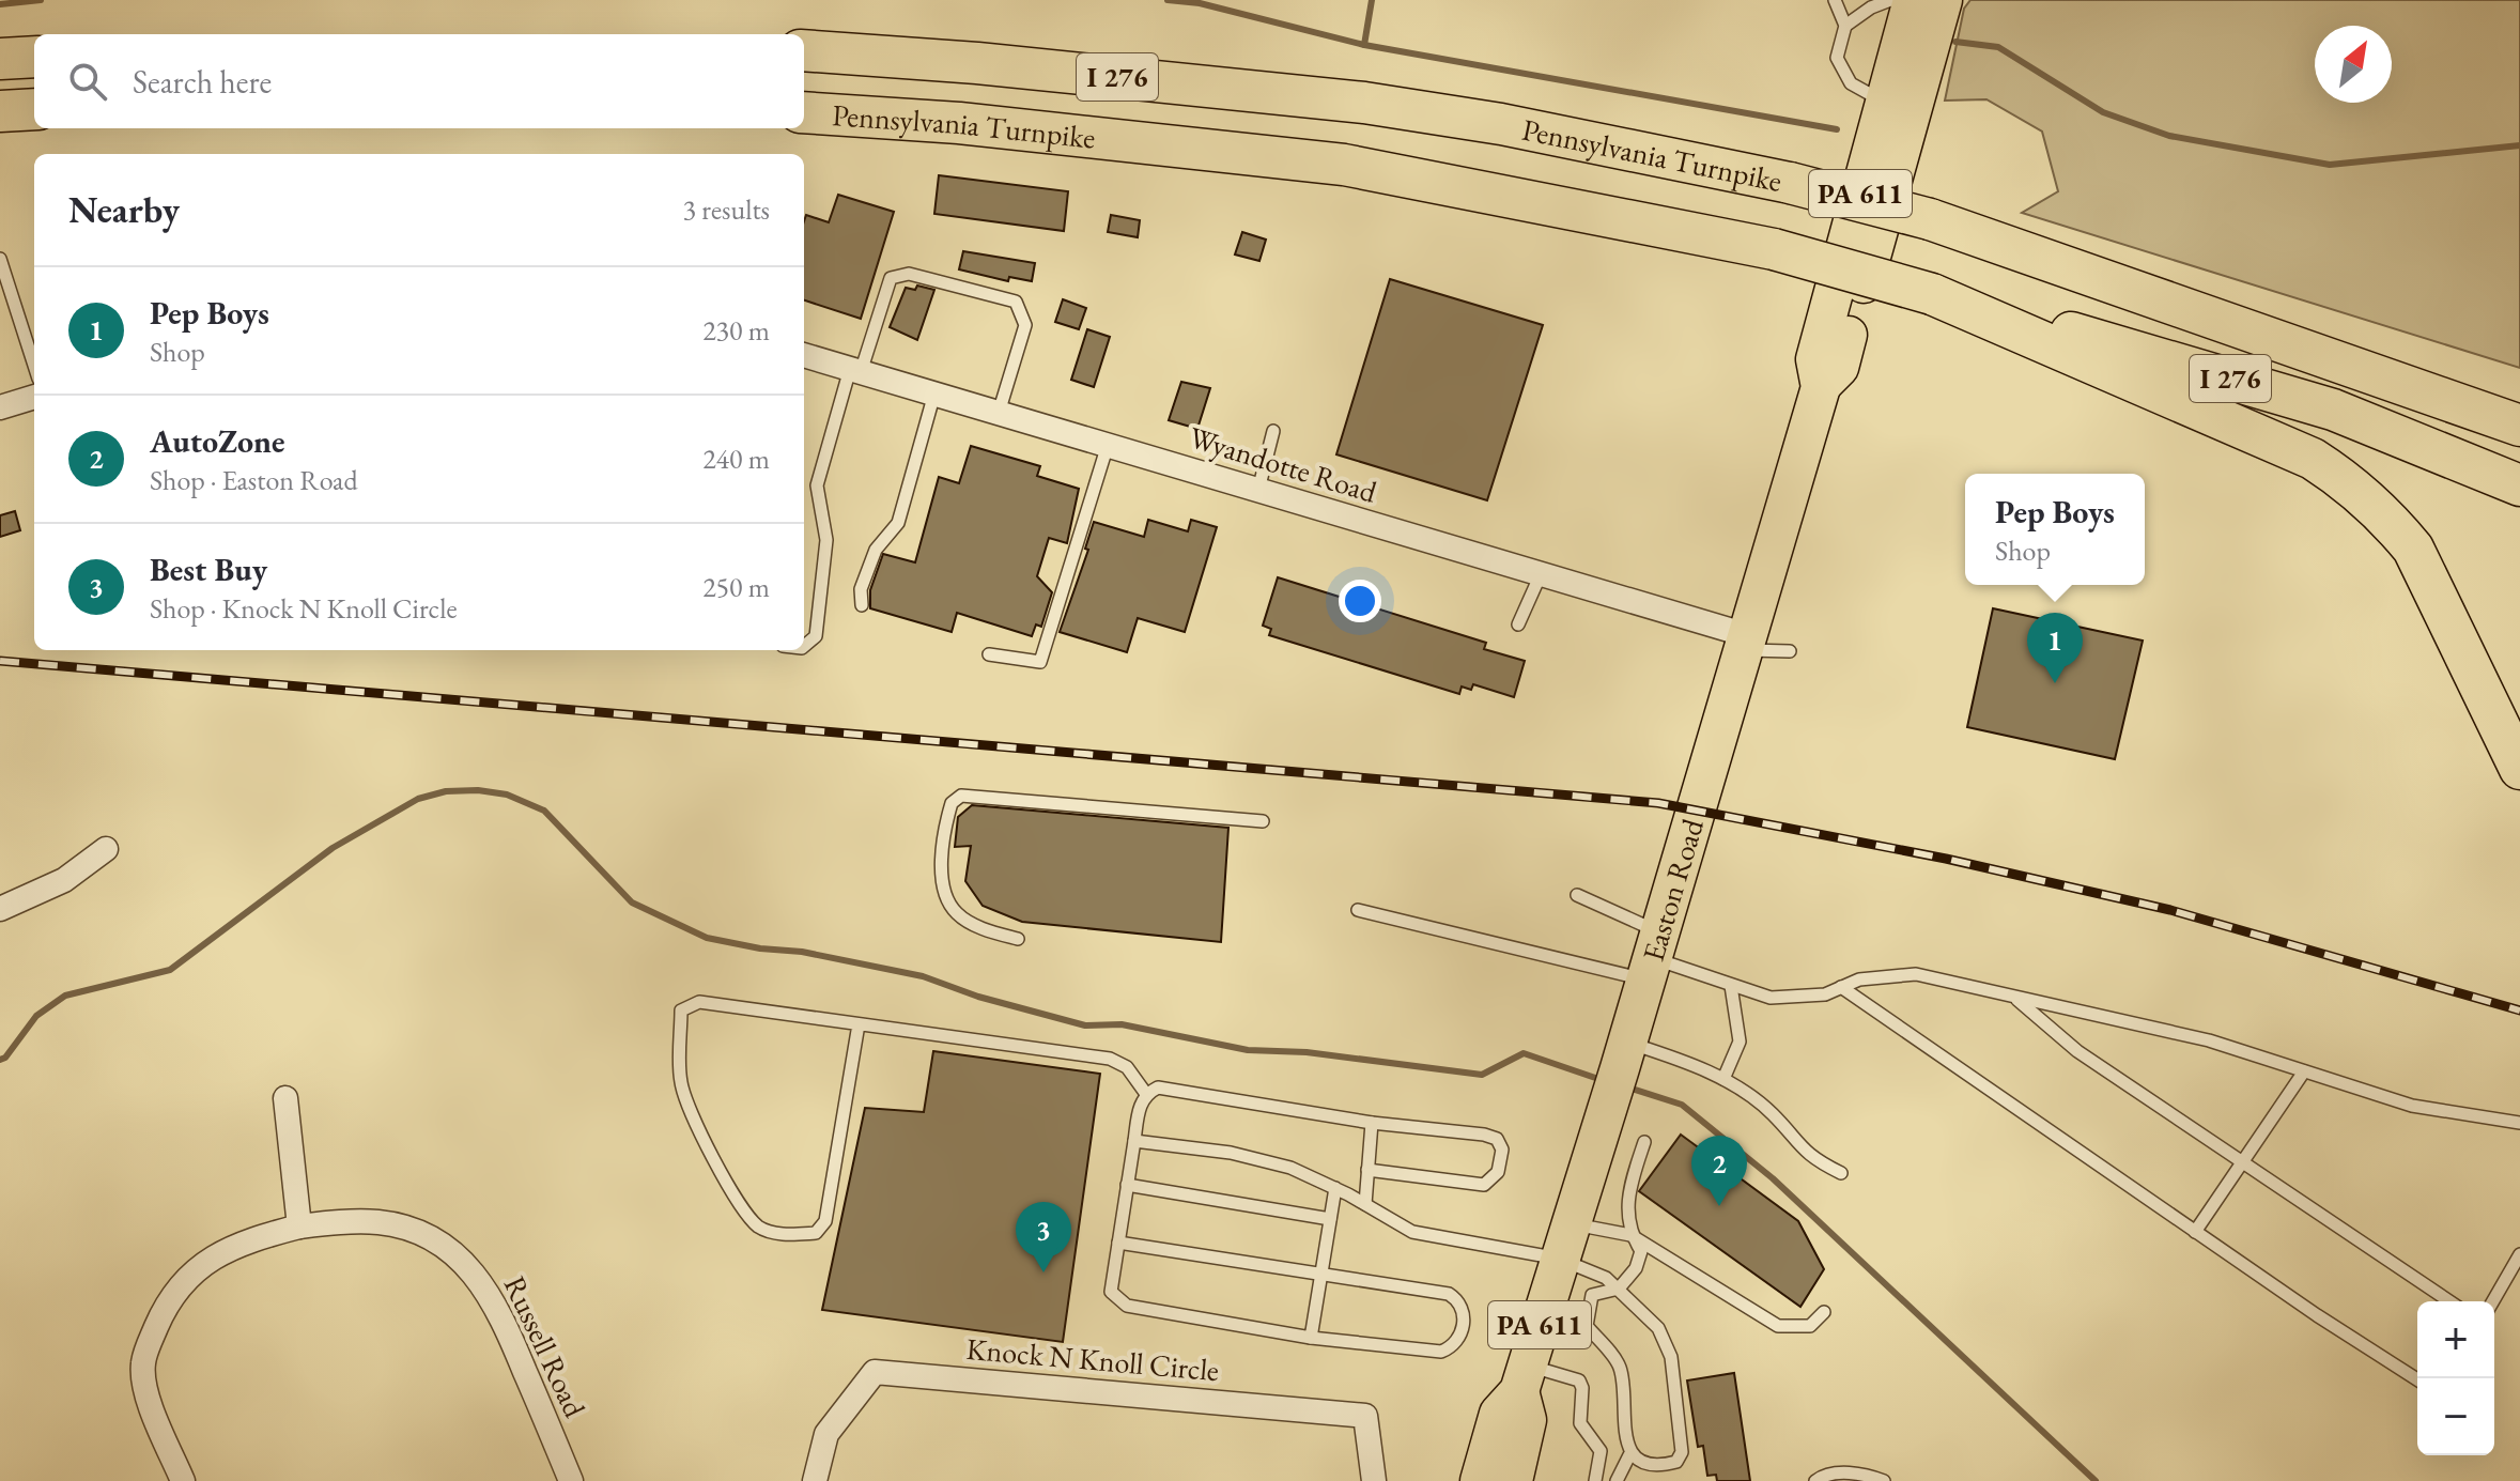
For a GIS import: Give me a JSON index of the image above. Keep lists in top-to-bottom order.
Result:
{
  "streets": {
    "highway": [
      "I 276",
      "Pennsylvania Turnpike",
      "PA 611",
      "Easton Road"
    ],
    "street": ["Wyandotte Road", "Russell Road", "Knock N Knoll Circle"]
  },
  "crossings": [
    ["Wyandotte Road", "Easton Road"]
  ],
  "north": "top right",
  "page": {
    "search": "Search here",
    "heading": ["Nearby", "3 results"],
    "list": [
      {
        "mark": "1",
        "name": "Pep Boys",
        "note": "Shop",
        "value": "230 m"
      },
      {
        "mark": "2",
        "name": "AutoZone",
        "note": "Shop · Easton Road",
        "value": "240 m"
      },
      {
        "mark": "3",
        "name": "Best Buy",
        "note": "Shop · Knock N Knoll Circle",
        "value": "250 m"
      }
    ],
    "popup": ["Pep Boys", "Shop"],
    "pins": ["1", "2", "3"],
    "map_buttons": ["+", "−"]
  }
}
